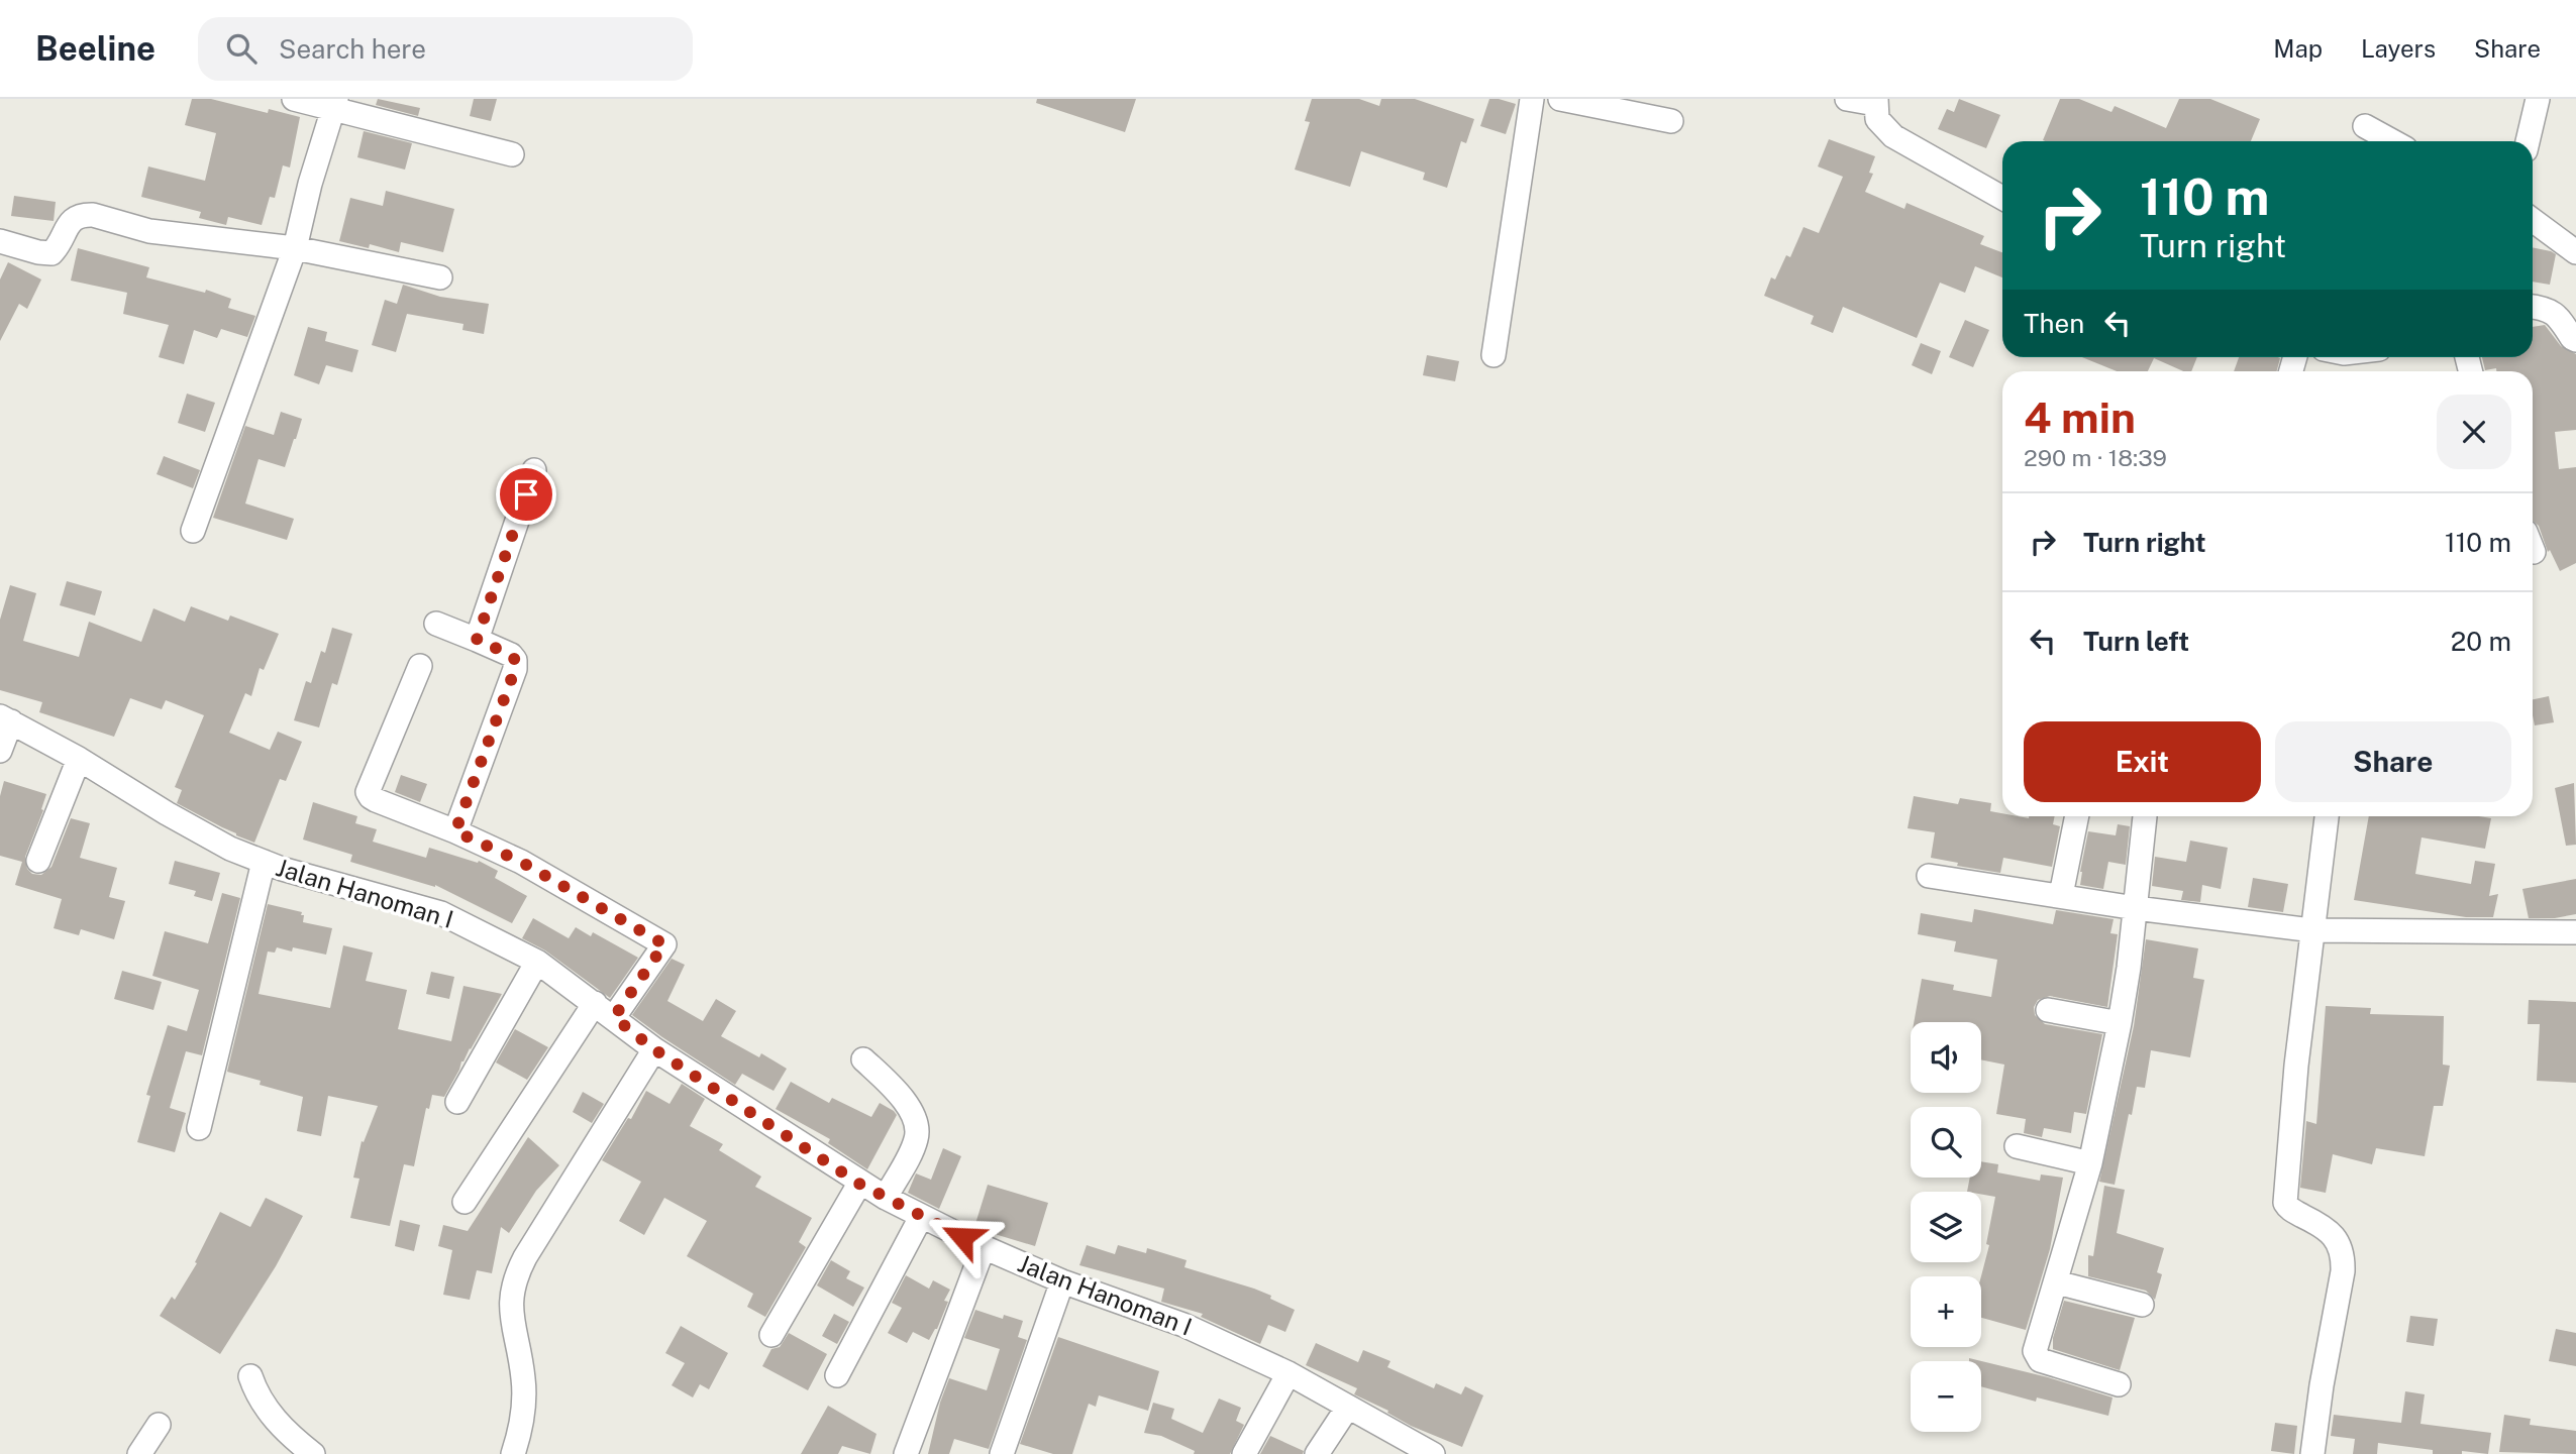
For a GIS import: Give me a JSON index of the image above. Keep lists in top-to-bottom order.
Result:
{
  "streets": {
    "street": ["Jalan Hanoman I"]
  },
  "page": {
    "header": "Beeline",
    "search": "Search here",
    "nav": ["Map", "Layers", "Share"],
    "turn": ["110 m", "Turn right"],
    "then": "Then",
    "heading": ["4 min", "290 m · 18:39"],
    "list": [
      {
        "name": "Turn right",
        "value": "110 m"
      },
      {
        "name": "Turn left",
        "value": "20 m"
      }
    ],
    "buttons": ["Exit", "Share"],
    "map_buttons": ["+", "−"]
  }
}
